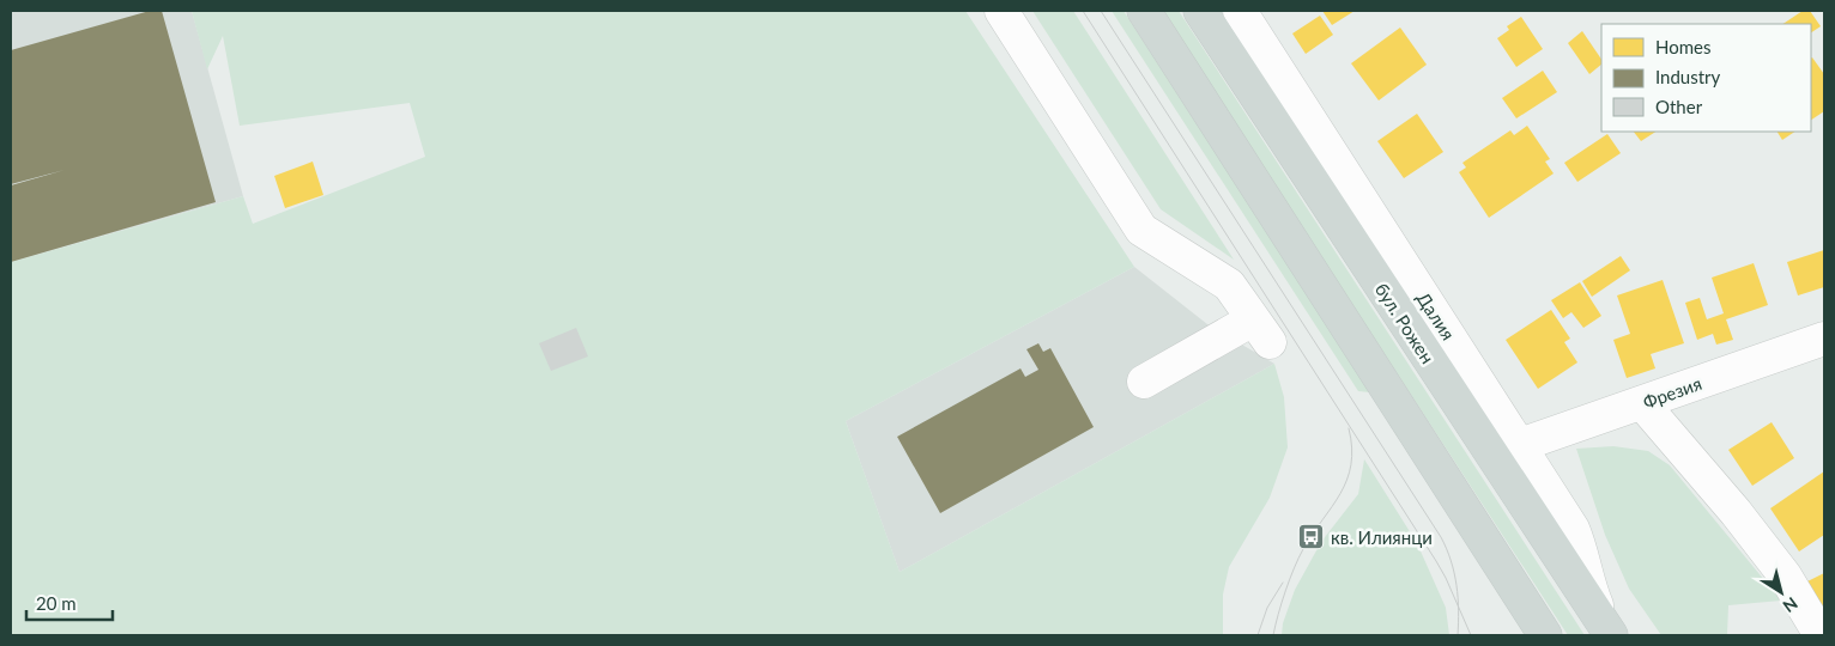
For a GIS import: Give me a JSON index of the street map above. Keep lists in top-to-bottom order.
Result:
{
  "streets": {
    "main road": ["бул. Рожен"],
    "street": ["Далия", "Фрезия"]
  },
  "crossings": [
    ["Далия", "бул. Рожен"],
    ["Далия", "Фрезия"]
  ],
  "places": {
    "bus stop": ["кв. Илиянци"]
  },
  "legend": ["Homes", "Industry", "Other"],
  "scale_bar": "20 m",
  "north": "bottom right"
}
